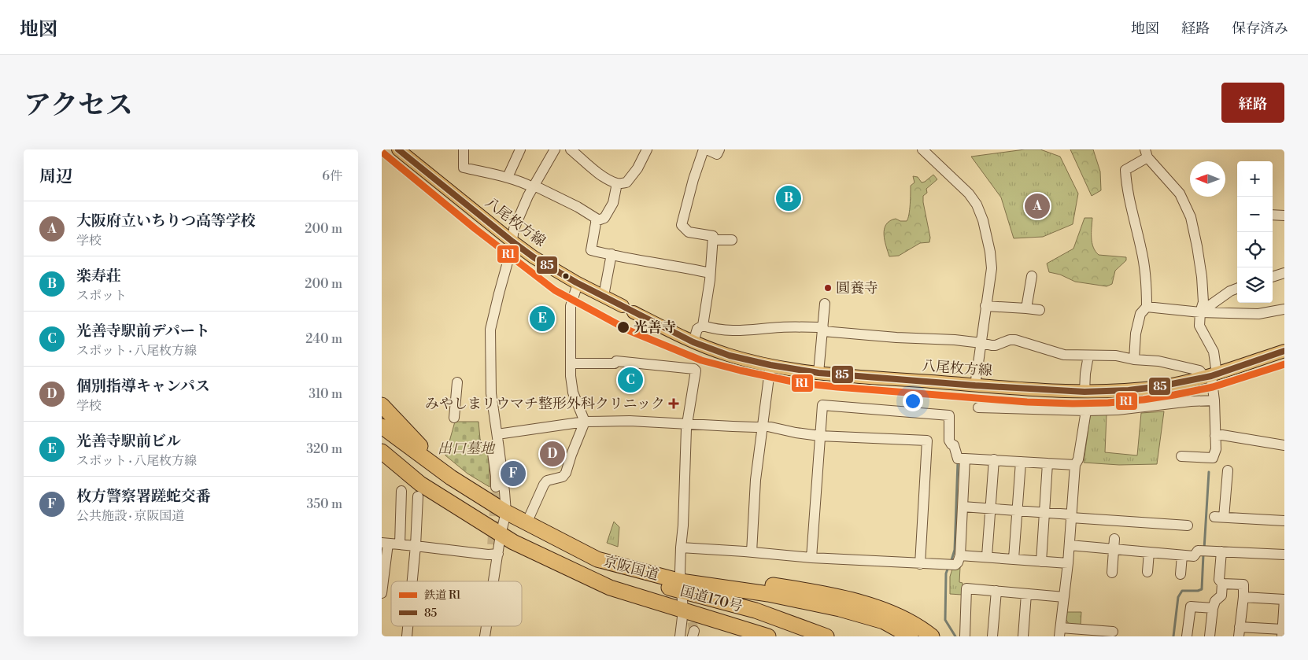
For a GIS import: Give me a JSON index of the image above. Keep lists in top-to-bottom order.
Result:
{
  "streets": {
    "highway": ["京阪国道", "国道170号"],
    "main road": ["八尾枚方線"]
  },
  "crossings": [
    ["京阪国道", "国道170号"]
  ],
  "parks": ["出口墓地"],
  "places": {
    "other": ["圓養寺", "光善寺"],
    "health": ["みやしまリウマチ整形外科クリニック"]
  },
  "lines": ["transit line 85", "rail line R1"],
  "legend": ["鉄道 R1", "85"],
  "north": "left",
  "page": {
    "header": "地図",
    "nav": ["地図", "経路", "保存済み"],
    "title": "アクセス",
    "buttons": "経路",
    "heading": ["周辺", "6件"],
    "map_buttons": ["+", "−"],
    "pins": [
      "B",
      "A",
      "E",
      "C",
      "D",
      "F"
    ],
    "list": [
      {
        "mark": "A",
        "name": "大阪府立いちりつ高等学校",
        "note": "学校",
        "value": "200 m"
      },
      {
        "mark": "B",
        "name": "楽寿荘",
        "note": "スポット",
        "value": "200 m"
      },
      {
        "mark": "C",
        "name": "光善寺駅前デパート",
        "note": "スポット · 八尾枚方線",
        "value": "240 m"
      },
      {
        "mark": "D",
        "name": "個別指導キャンパス",
        "note": "学校",
        "value": "310 m"
      },
      {
        "mark": "E",
        "name": "光善寺駅前ビル",
        "note": "スポット · 八尾枚方線",
        "value": "320 m"
      },
      {
        "mark": "F",
        "name": "枚方警察署蹉蛇交番",
        "note": "公共施設 · 京阪国道",
        "value": "350 m"
      }
    ]
  }
}
